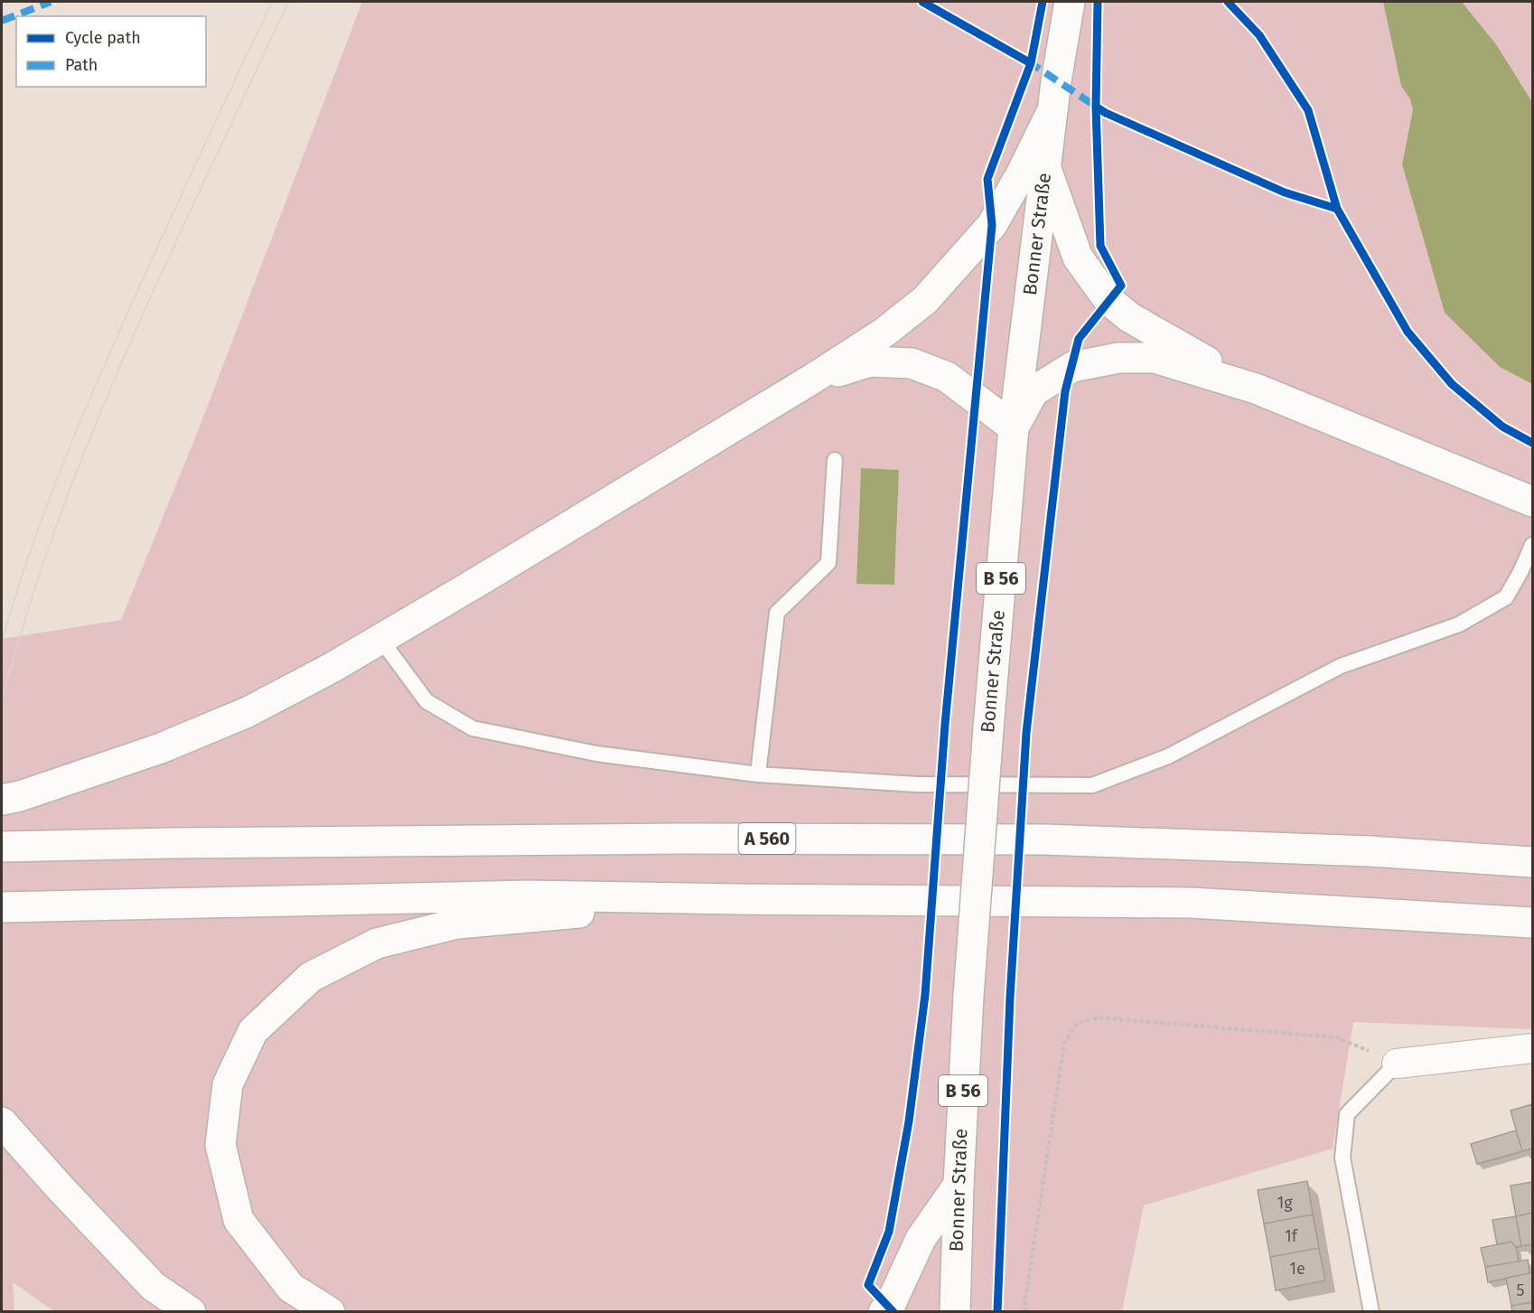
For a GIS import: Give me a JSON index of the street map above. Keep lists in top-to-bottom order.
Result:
{
  "streets": {
    "main road": ["Bonner Straße", "B 56", "A 560"]
  },
  "house_numbers": [
    "1g",
    "1f",
    "1e",
    "5"
  ],
  "legend": ["Cycle path", "Path"]
}
